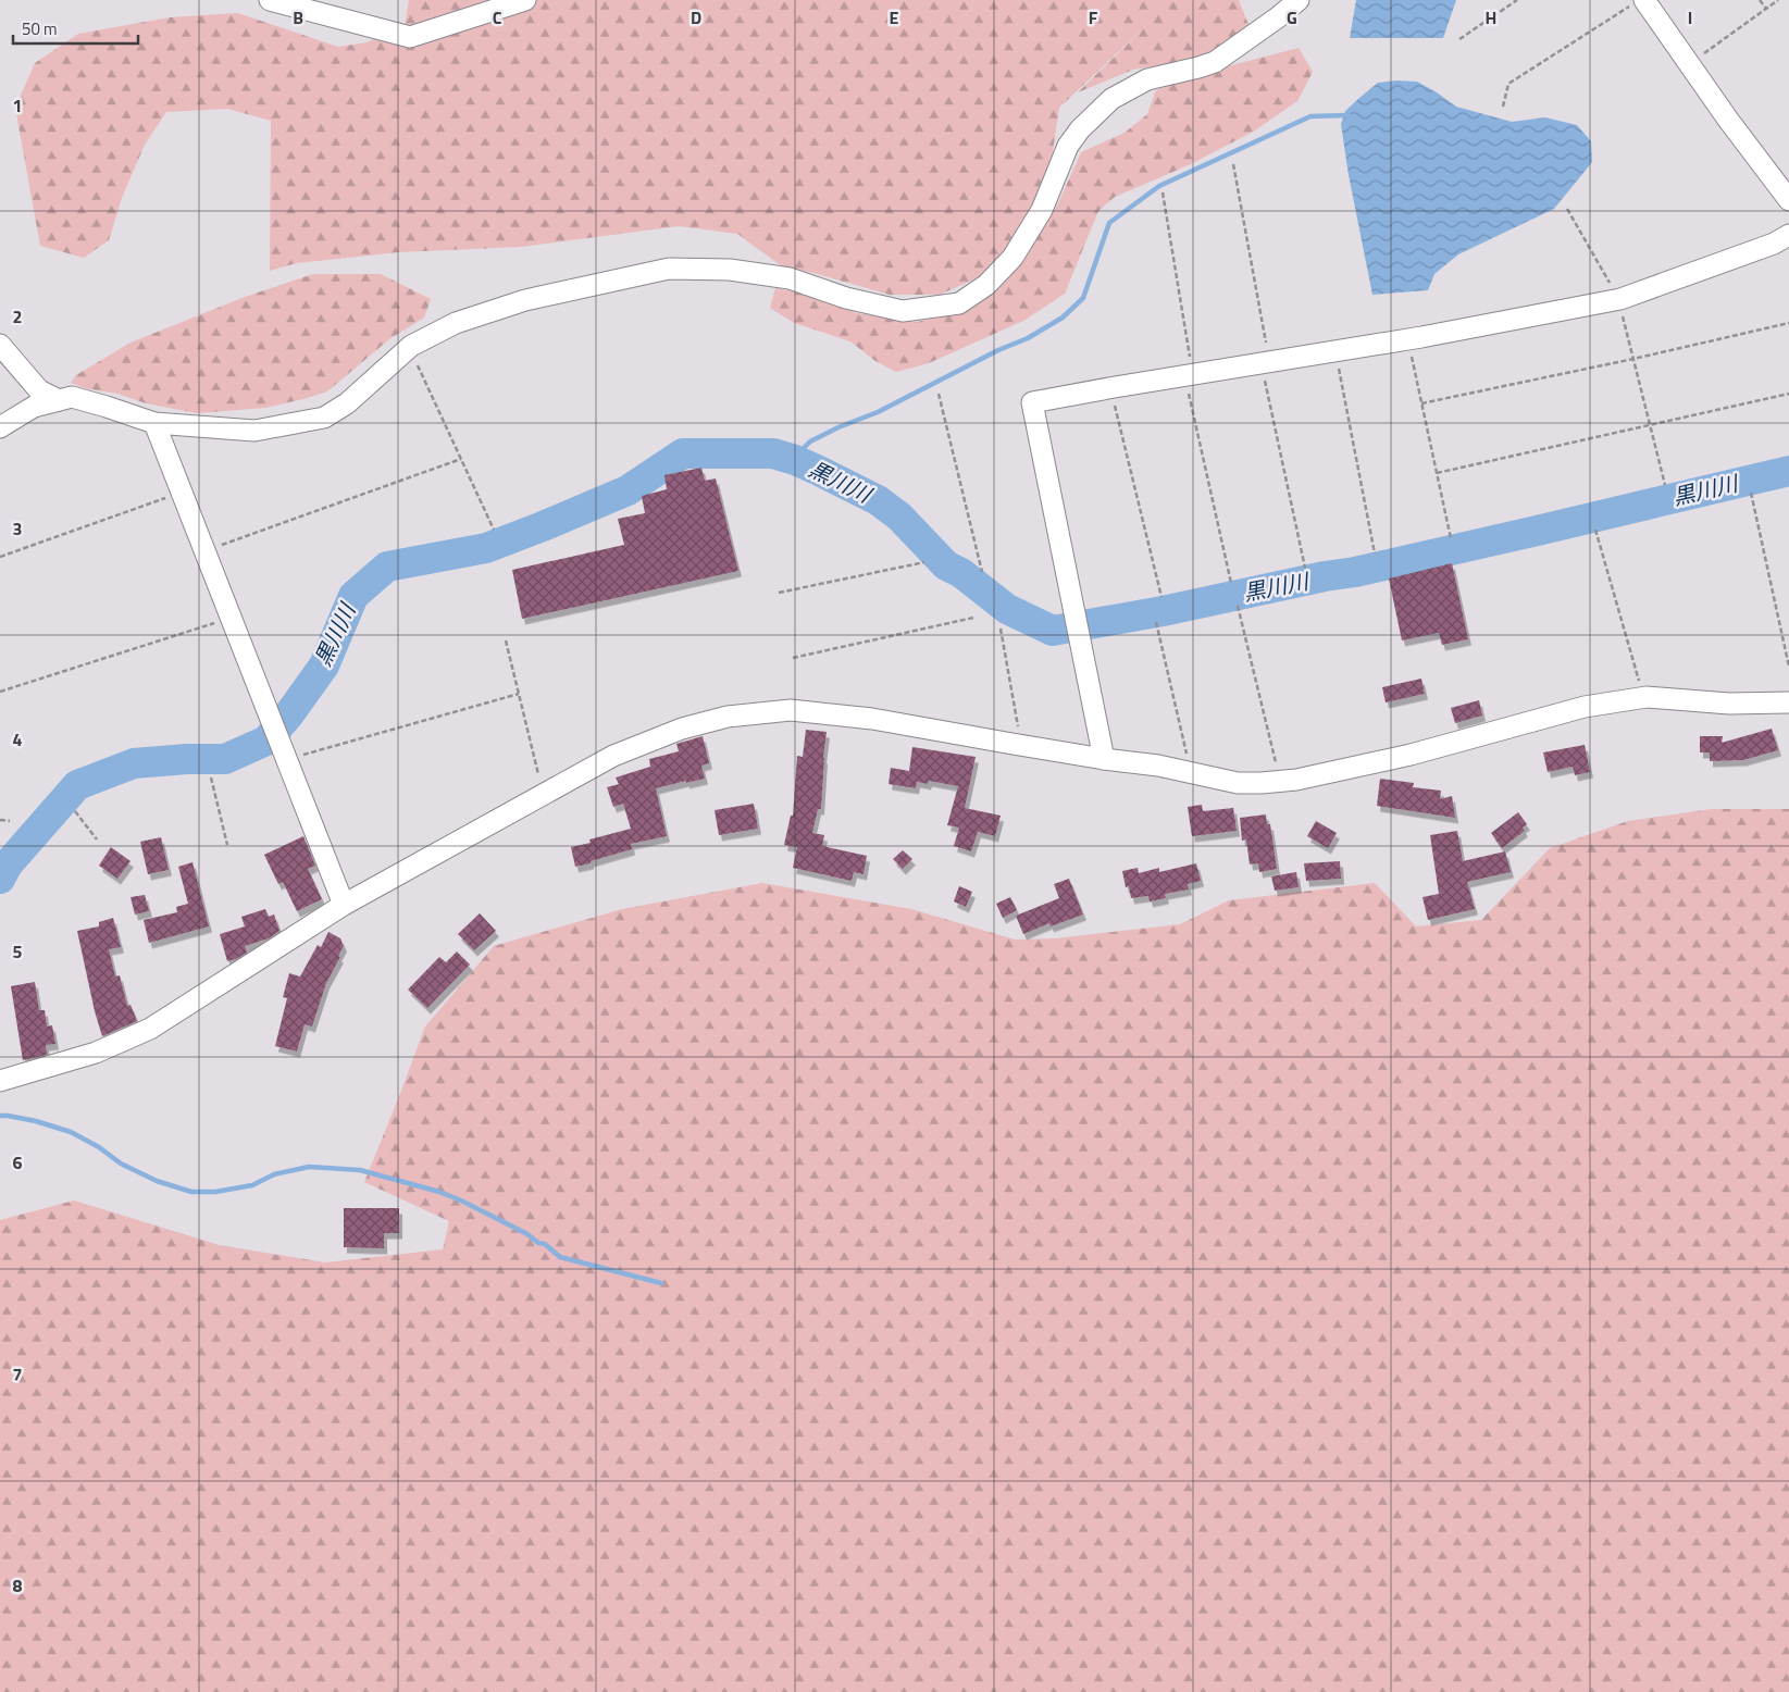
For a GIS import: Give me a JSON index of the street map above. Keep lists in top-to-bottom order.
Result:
{
  "water": ["黒川川"],
  "scale_bar": "50 m",
  "grid": {
    "columns": [
      "B",
      "C",
      "D",
      "E",
      "F",
      "G",
      "H",
      "I"
    ],
    "rows": [
      "1",
      "2",
      "3",
      "4",
      "5",
      "6",
      "7",
      "8"
    ]
  }
}
